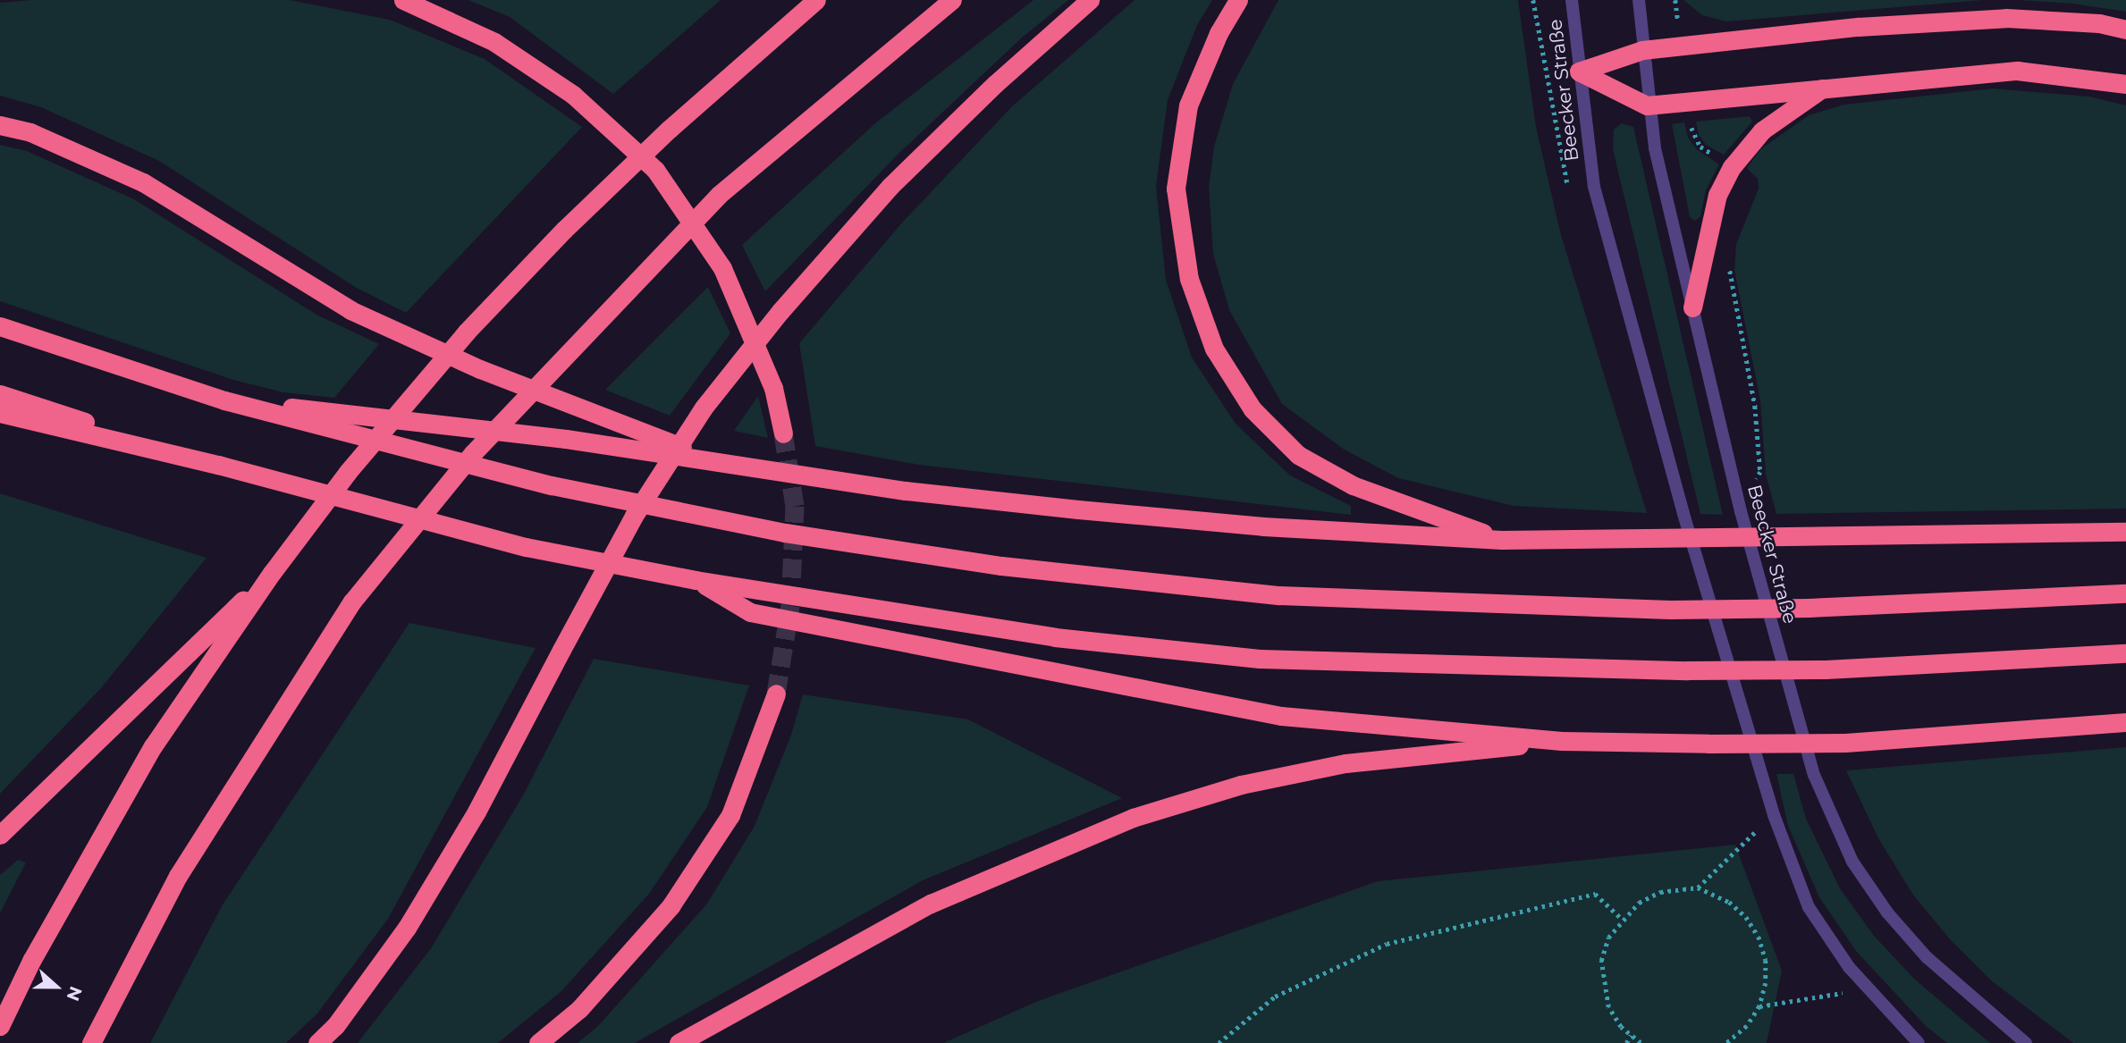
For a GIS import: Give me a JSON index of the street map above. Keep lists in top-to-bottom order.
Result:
{
  "streets": {
    "street": ["Beecker Straße"]
  },
  "north": "right"
}
